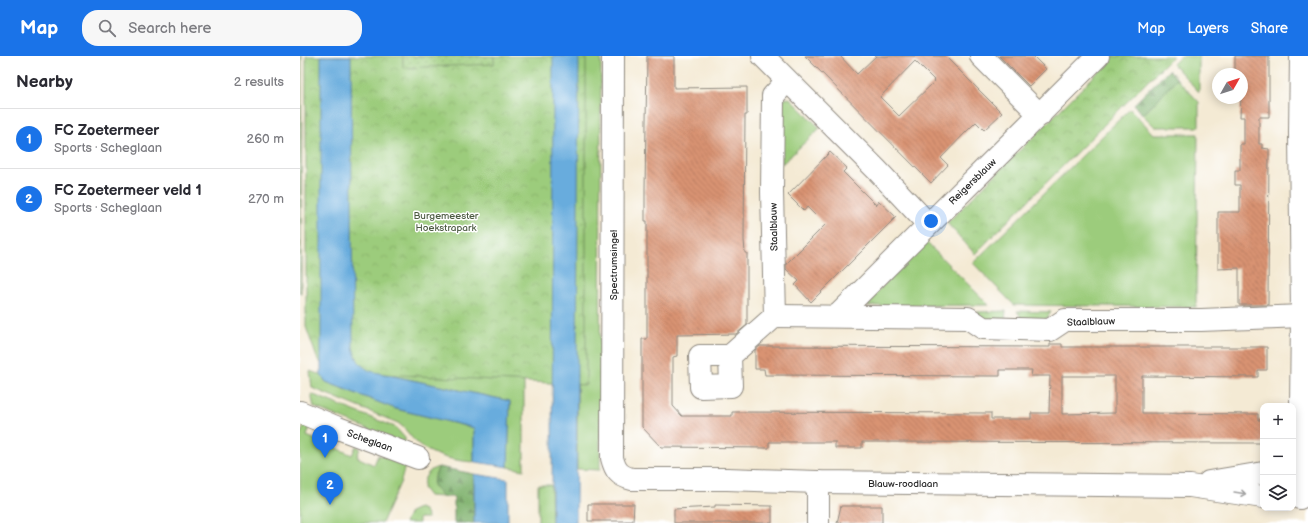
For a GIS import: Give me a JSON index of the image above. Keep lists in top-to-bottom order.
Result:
{
  "streets": {
    "street": [
      "Reigersblauw",
      "Staalblauw",
      "Spectrumsingel",
      "Scheglaan",
      "Blauw-roodlaan"
    ]
  },
  "crossings": [
    ["Spectrumsingel", "Blauw-roodlaan"]
  ],
  "parks": ["Burgemeester Hoekstrapark"],
  "north": "top right",
  "page": {
    "header": "Map",
    "search": "Search here",
    "nav": ["Map", "Layers", "Share"],
    "heading": ["Nearby", "2 results"],
    "list": [
      {
        "mark": "1",
        "name": "FC Zoetermeer",
        "note": "Sports · Scheglaan",
        "value": "260 m"
      },
      {
        "mark": "2",
        "name": "FC Zoetermeer veld 1",
        "note": "Sports · Scheglaan",
        "value": "270 m"
      }
    ],
    "map_buttons": ["+", "−"],
    "pins": ["1", "2"]
  }
}
